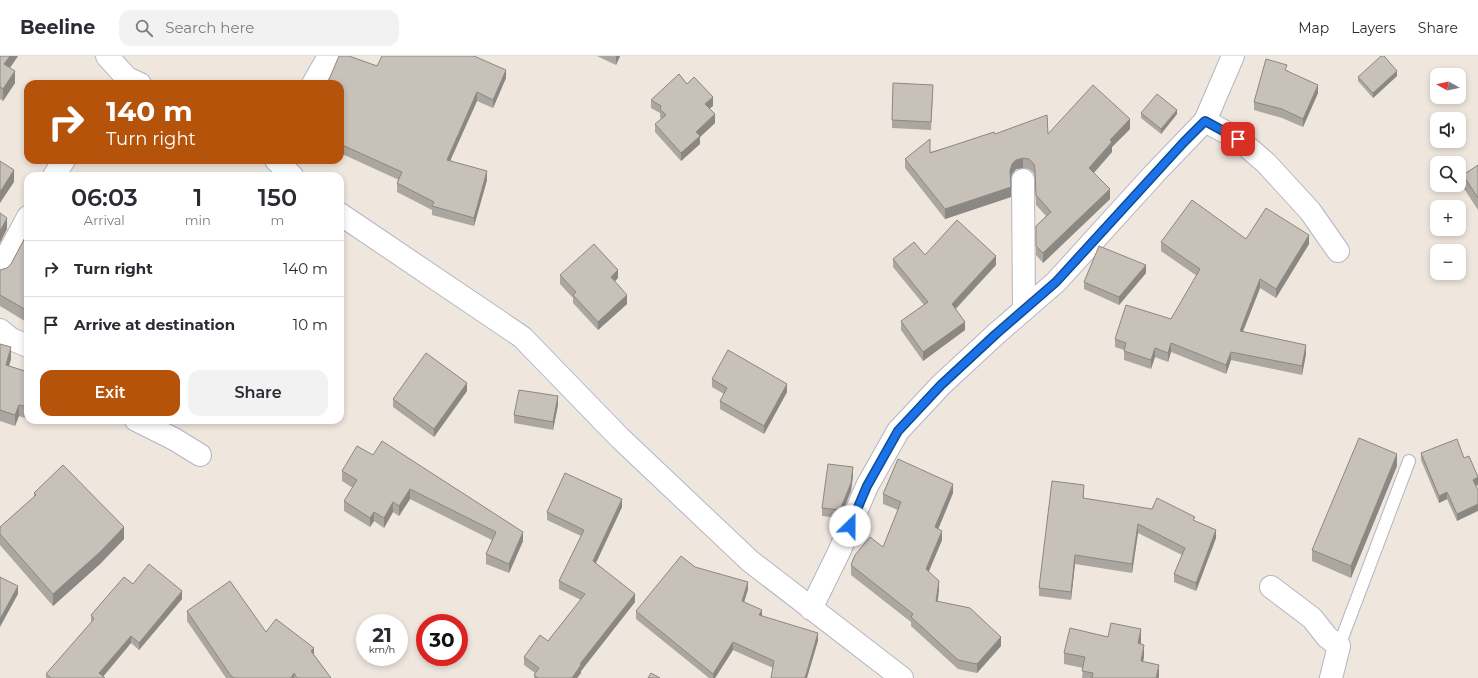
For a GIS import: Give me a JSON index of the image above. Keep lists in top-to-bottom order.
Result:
{
  "north": "left",
  "page": {
    "header": "Beeline",
    "search": "Search here",
    "nav": ["Map", "Layers", "Share"],
    "map_buttons": ["+", "−"],
    "turn": ["140 m", "Turn right"],
    "eta": [
      "06:03",
      "Arrival",
      "1",
      "min",
      "150",
      "m"
    ],
    "list": [
      {
        "name": "Turn right",
        "value": "140 m"
      },
      {
        "name": "Arrive at destination",
        "value": "10 m"
      }
    ],
    "buttons": ["Exit", "Share"],
    "speed": "21 km/h",
    "limit": "30"
  }
}
